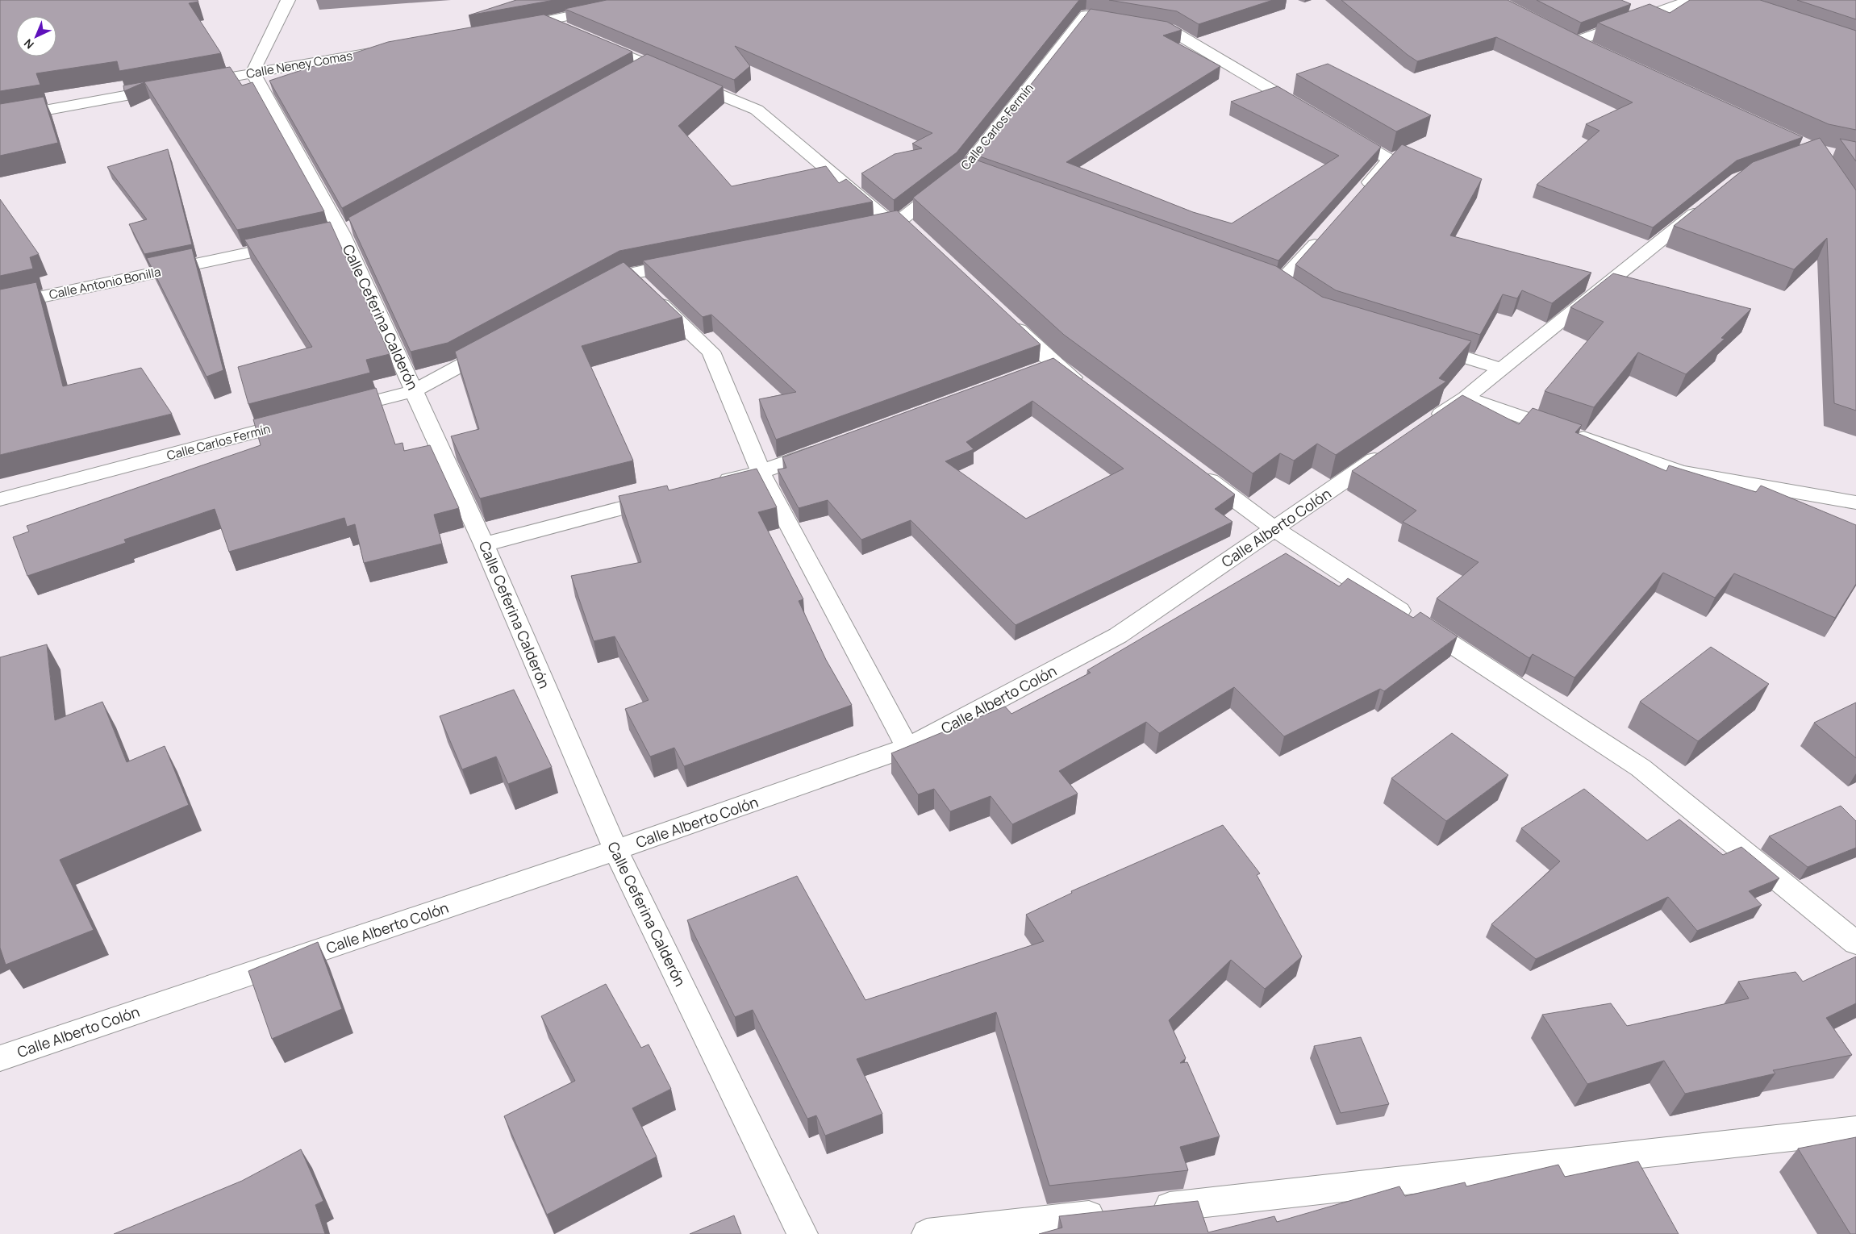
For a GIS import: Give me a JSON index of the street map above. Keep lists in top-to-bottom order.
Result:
{
  "streets": {
    "street": [
      "Calle Neney Comas",
      "Calle Carlos Fermín",
      "Calle Antonio Bonilla",
      "Calle Ceferina Calderón",
      "Calle Alberto Colón"
    ]
  },
  "crossings": [
    ["Calle Neney Comas", "Calle Ceferina Calderón"],
    ["Calle Ceferina Calderón", "Calle Alberto Colón"]
  ],
  "north": "bottom left"
}
